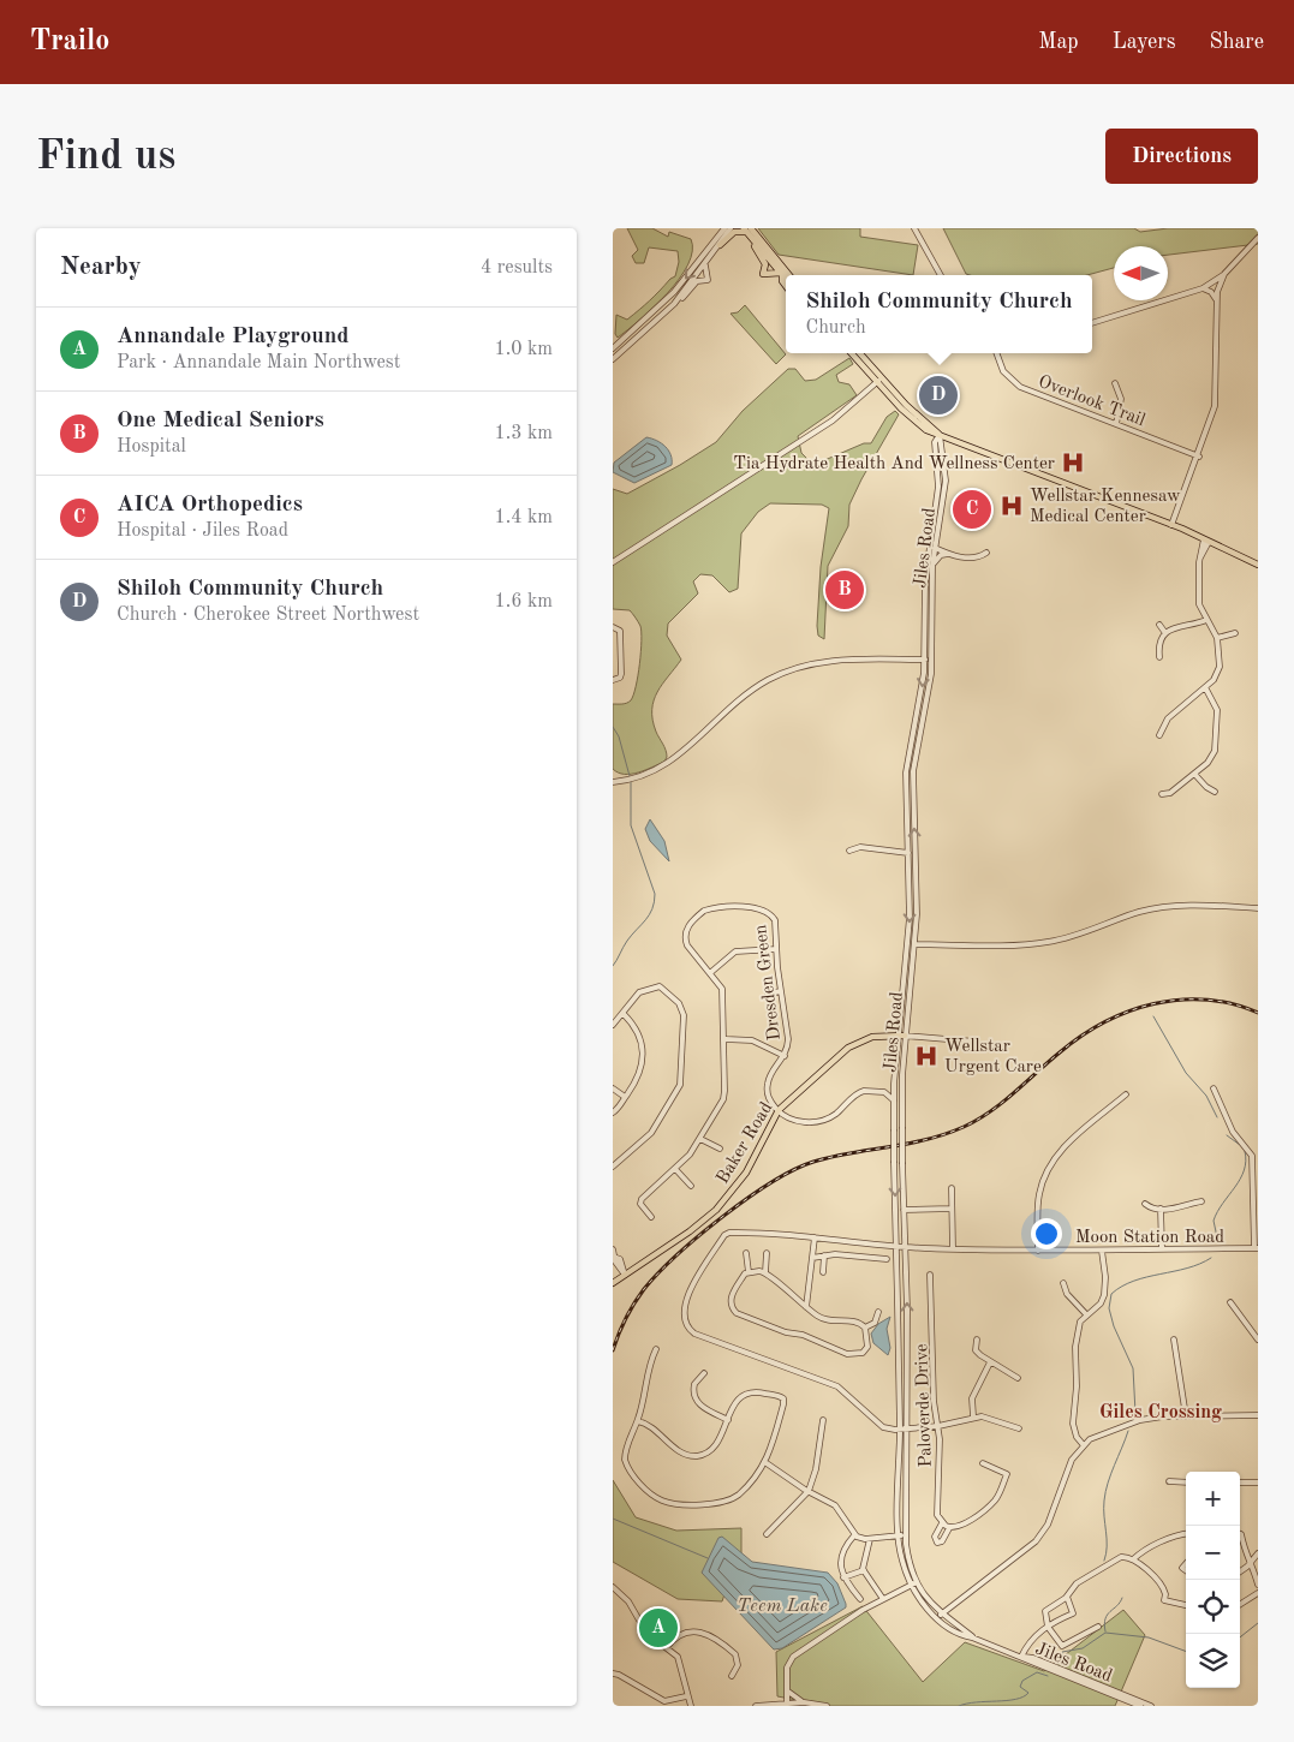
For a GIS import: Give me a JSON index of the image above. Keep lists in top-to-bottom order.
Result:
{
  "streets": {
    "main road": ["Baker Road"],
    "street": [
      "Overlook Trail",
      "Jiles Road",
      "Dresden Green",
      "Moon Station Road",
      "Paloverde Drive"
    ]
  },
  "crossings": [
    ["Jiles Road", "Baker Road"],
    ["Jiles Road", "Moon Station Road"],
    ["Dresden Green", "Baker Road"]
  ],
  "districts": ["Giles Crossing"],
  "water": ["Teem Lake"],
  "places": {
    "hospital": ["Tia Hydrate Health And Wellness Center", "Wellstar Kennesaw Medical Center", "Wellstar Urgent Care"]
  },
  "north": "left",
  "page": {
    "header": "Trailo",
    "nav": ["Map", "Layers", "Share"],
    "buttons": "Directions",
    "title": "Find us",
    "heading": ["Nearby", "4 results"],
    "popup": ["Shiloh Community Church", "Church"],
    "list": [
      {
        "mark": "A",
        "name": "Annandale Playground",
        "note": "Park · Annandale Main Northwest",
        "value": "1.0 km"
      },
      {
        "mark": "B",
        "name": "One Medical Seniors",
        "note": "Hospital",
        "value": "1.3 km"
      },
      {
        "mark": "C",
        "name": "AICA Orthopedics",
        "note": "Hospital · Jiles Road",
        "value": "1.4 km"
      },
      {
        "mark": "D",
        "name": "Shiloh Community Church",
        "note": "Church · Cherokee Street Northwest",
        "value": "1.6 km"
      }
    ],
    "pins": [
      "D",
      "C",
      "B",
      "A"
    ],
    "map_buttons": ["+", "−"]
  }
}
